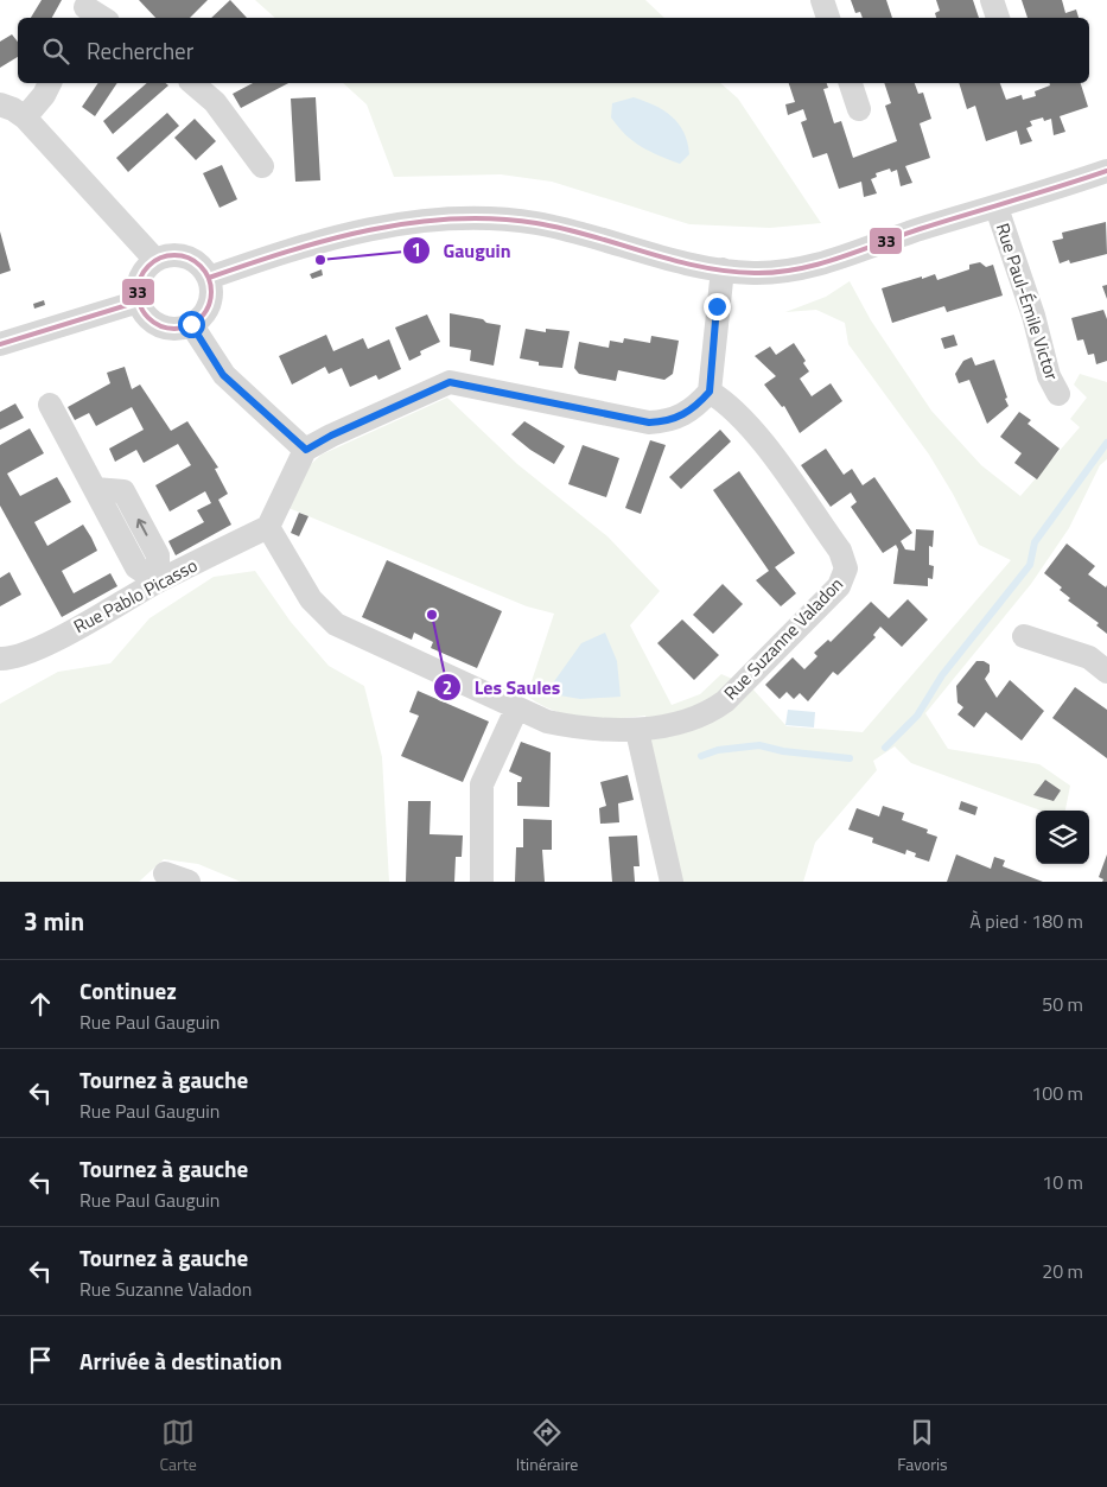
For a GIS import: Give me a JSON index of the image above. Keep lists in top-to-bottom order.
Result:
{
  "streets": {
    "street": ["Rue Paul-Émile Victor", "Rue Pablo Picasso", "Rue Suzanne Valadon"]
  },
  "crossings": [
    ["Rue Pablo Picasso", "Rue Suzanne Valadon"]
  ],
  "places": ["Gauguin", "Les Saules"],
  "lines": ["transit line 33"],
  "page": {
    "search": "Rechercher",
    "heading": ["3 min", "À pied · 180 m"],
    "list": [
      ["Continuez", "Rue Paul Gauguin", "50 m"],
      ["Tournez à gauche", "Rue Paul Gauguin", "100 m"],
      ["Tournez à gauche", "Rue Paul Gauguin", "10 m"],
      ["Tournez à gauche", "Rue Suzanne Valadon", "20 m"],
      "Arrivée à destination"
    ],
    "nav": ["Carte", "Itinéraire", "Favoris"]
  }
}
